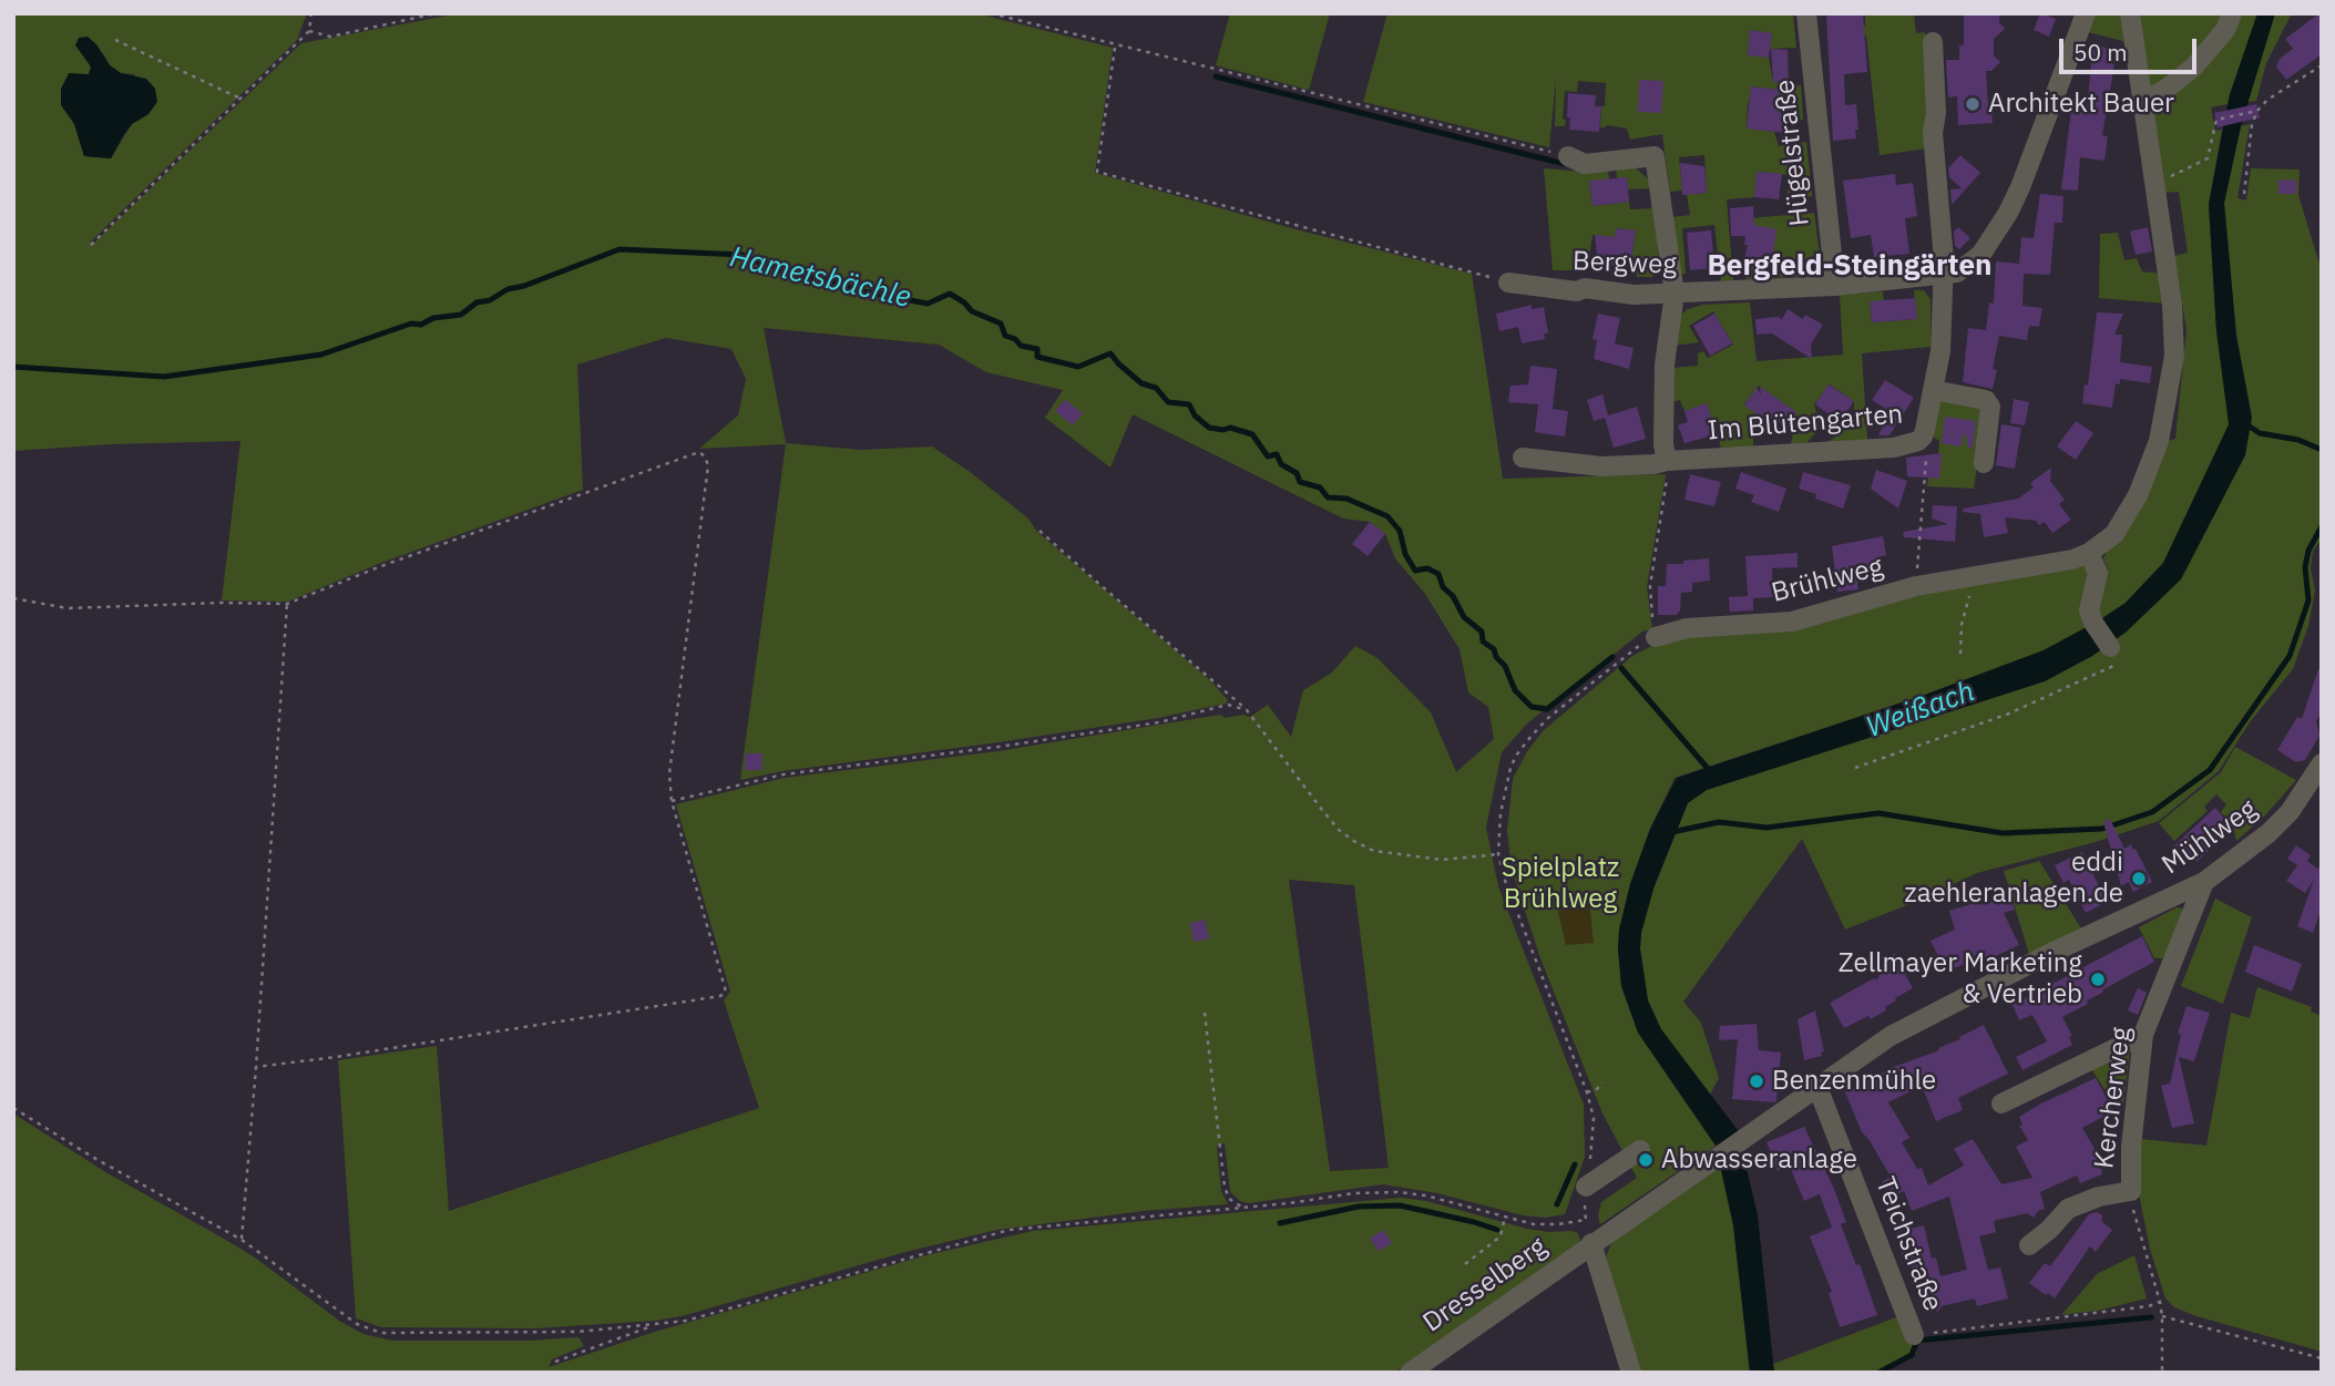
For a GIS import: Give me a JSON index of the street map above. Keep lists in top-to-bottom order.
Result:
{
  "streets": {
    "street": [
      "Hügelstraße",
      "Bergweg",
      "Im Blütengarten",
      "Brühlweg",
      "Mühlweg",
      "Kercherweg",
      "Teichstraße",
      "Dresselberg"
    ]
  },
  "crossings": [
    ["Hügelstraße", "Bergweg"],
    ["Bergweg", "Im Blütengarten"],
    ["Mühlweg", "Kercherweg"],
    ["Mühlweg", "Teichstraße"],
    ["Mühlweg", "Dresselberg"]
  ],
  "districts": ["Bergfeld-Steingärten"],
  "water": ["Hametsbächle", "Weißach"],
  "parks": ["Spielplatz Brühlweg"],
  "places": [
    "Architekt Bauer",
    "eddi zaehleranlagen.de",
    "Zellmayer Marketing & Vertrieb",
    "Benzenmühle",
    "Abwasseranlage"
  ],
  "scale_bar": "50 m"
}
